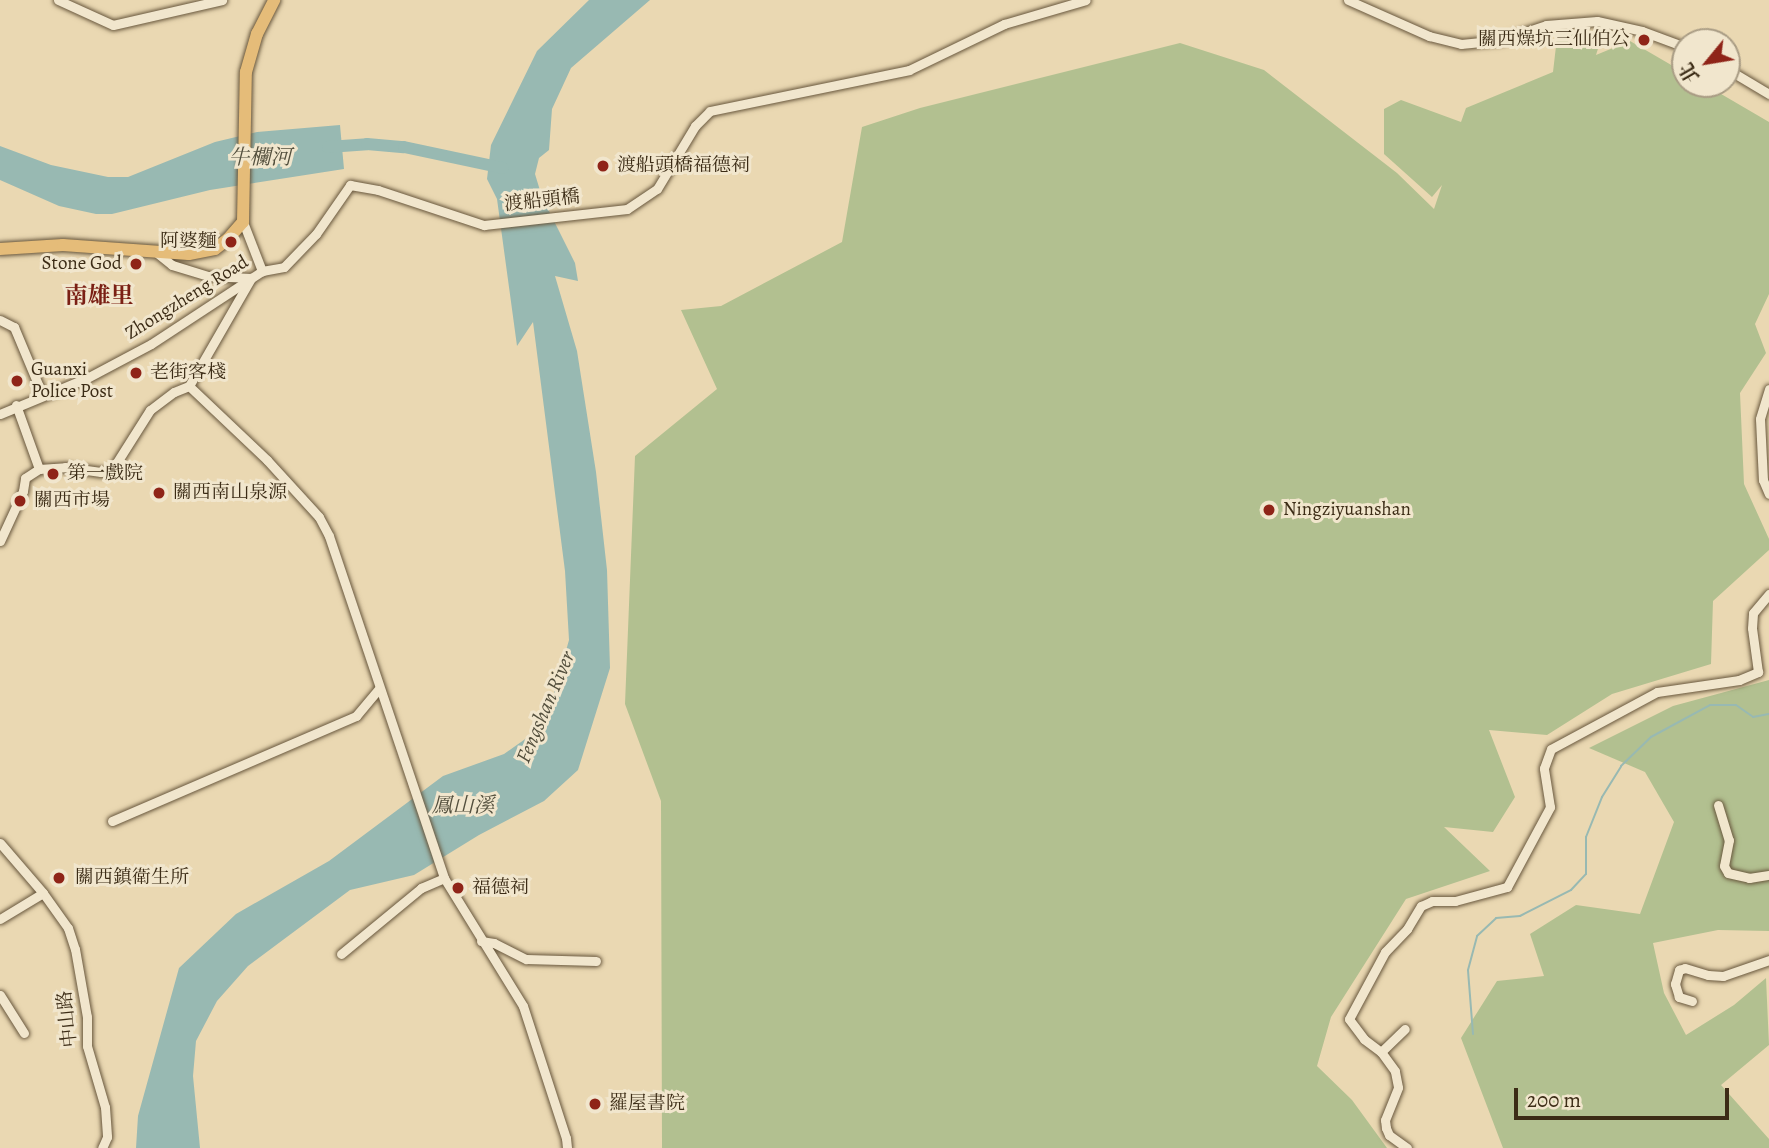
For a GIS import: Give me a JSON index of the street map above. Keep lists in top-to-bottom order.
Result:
{
  "streets": {
    "street": ["渡船頭橋", "Zhongzheng Road", "中山路"]
  },
  "crossings": [
    ["渡船頭橋", "Zhongzheng Road"]
  ],
  "districts": ["南雄里"],
  "water": ["牛欄河", "Fengshan River", "鳳山溪"],
  "places": [
    "關西燥坑三仙伯公",
    "渡船頭橋福德祠",
    "阿婆麵",
    "Stone God",
    "老街客棧",
    "Guanxi Police Post",
    "第一戲院",
    "關西南山泉源",
    "關西市場",
    "Ningziyuanshan",
    "關西鎮衛生所",
    "福德祠",
    "羅屋書院"
  ],
  "scale_bar": "200 m",
  "north": "bottom left"
}
